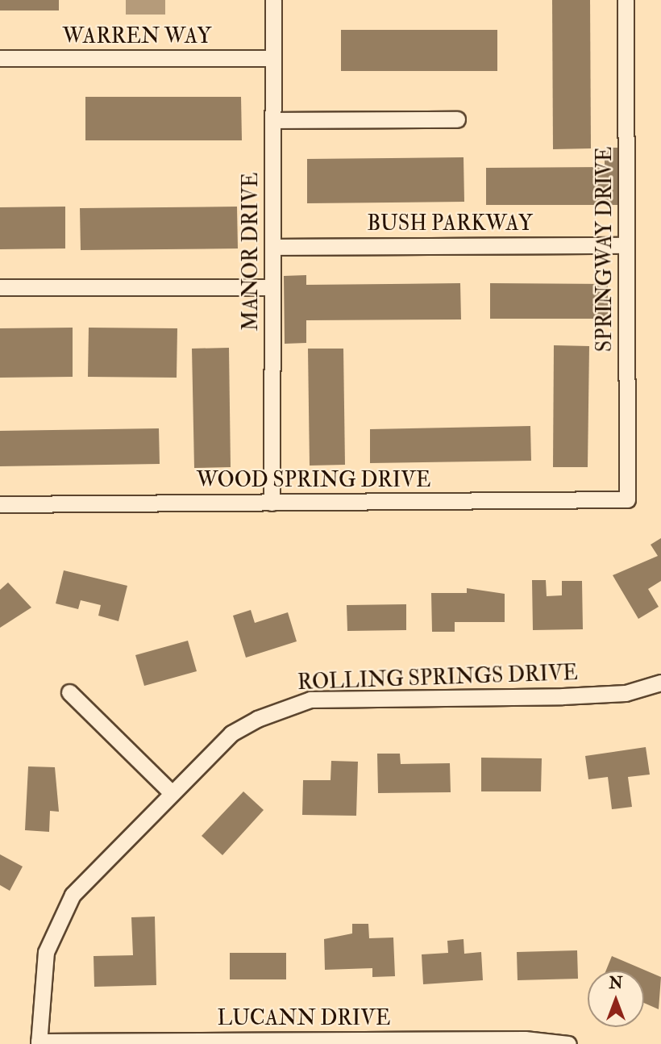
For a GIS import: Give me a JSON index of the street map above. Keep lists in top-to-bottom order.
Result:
{
  "streets": {
    "street": [
      "WARREN WAY",
      "BUSH PARKWAY",
      "SPRINGWAY DRIVE",
      "MANOR DRIVE",
      "WOOD SPRING DRIVE",
      "ROLLING SPRINGS DRIVE",
      "LUCANN DRIVE"
    ]
  },
  "crossings": [
    ["WARREN WAY", "MANOR DRIVE"],
    ["BUSH PARKWAY", "SPRINGWAY DRIVE"],
    ["BUSH PARKWAY", "MANOR DRIVE"],
    ["SPRINGWAY DRIVE", "WOOD SPRING DRIVE"],
    ["MANOR DRIVE", "WOOD SPRING DRIVE"],
    ["ROLLING SPRINGS DRIVE", "LUCANN DRIVE"]
  ],
  "north": "top"
}
